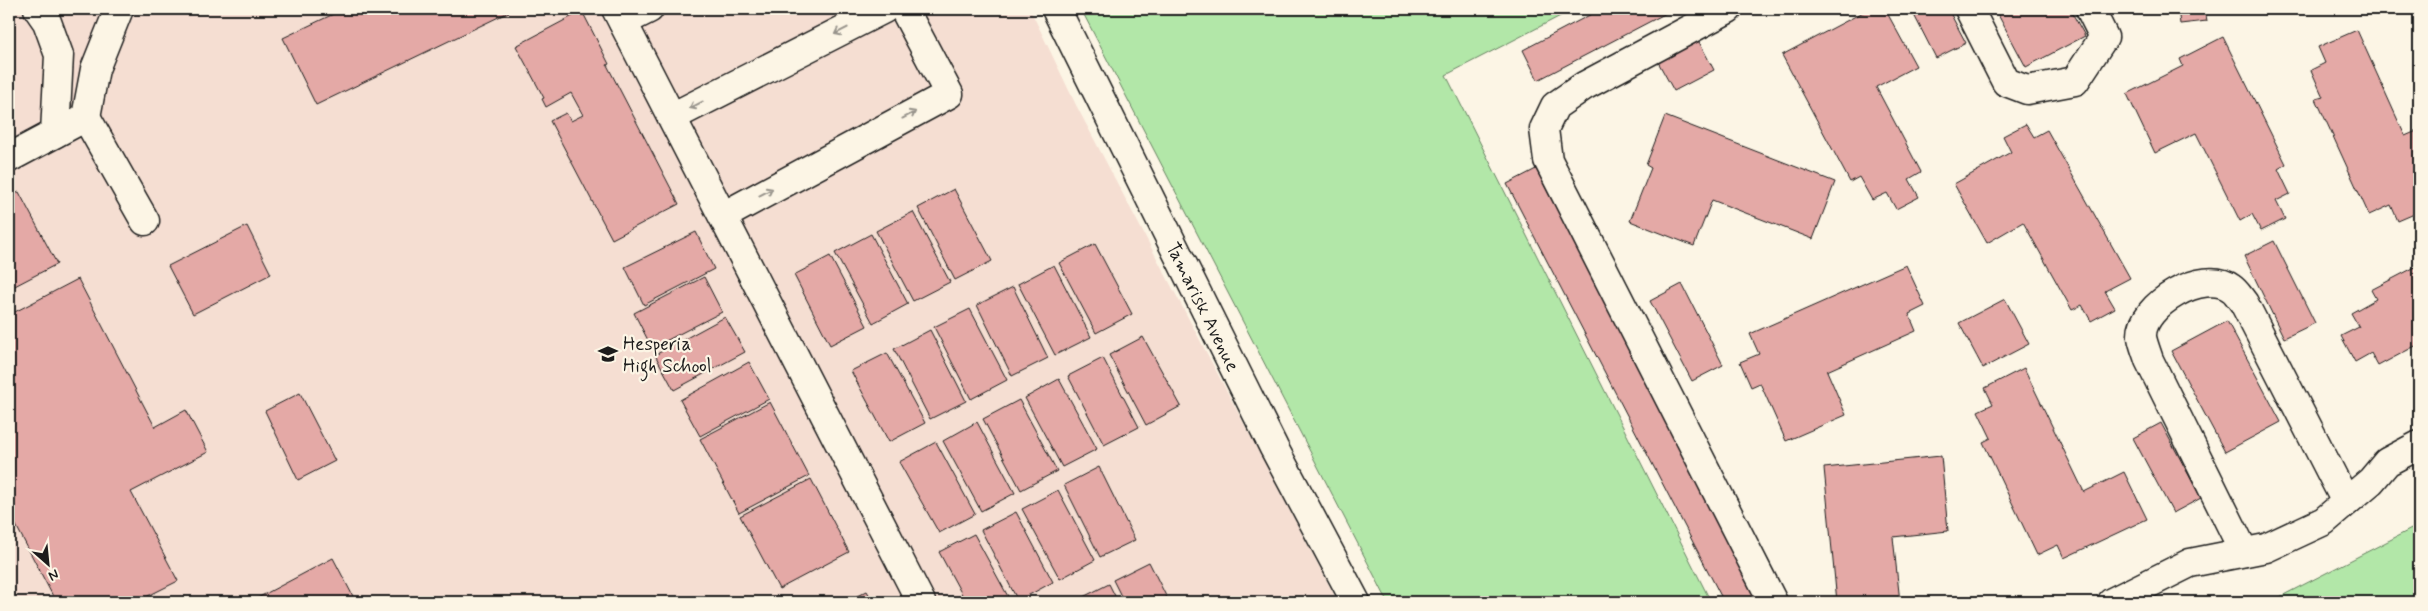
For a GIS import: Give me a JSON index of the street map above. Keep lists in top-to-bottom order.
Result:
{
  "streets": {
    "street": ["Tamarisk Avenue"]
  },
  "places": {
    "school or university": ["Hesperia High School"]
  },
  "north": "bottom right"
}
